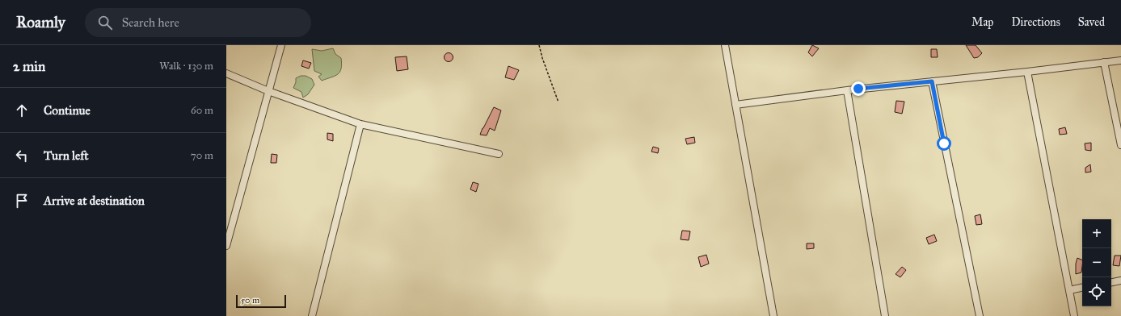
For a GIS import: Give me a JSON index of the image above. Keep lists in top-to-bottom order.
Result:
{
  "scale_bar": "50 m",
  "page": {
    "header": "Roamly",
    "search": "Search here",
    "nav": ["Map", "Directions", "Saved"],
    "heading": ["2 min", "Walk · 130 m"],
    "list": [
      ["Continue", "60 m"],
      ["Turn left", "70 m"],
      "Arrive at destination"
    ],
    "map_buttons": ["+", "−"],
    "scale": "50 m"
  }
}
